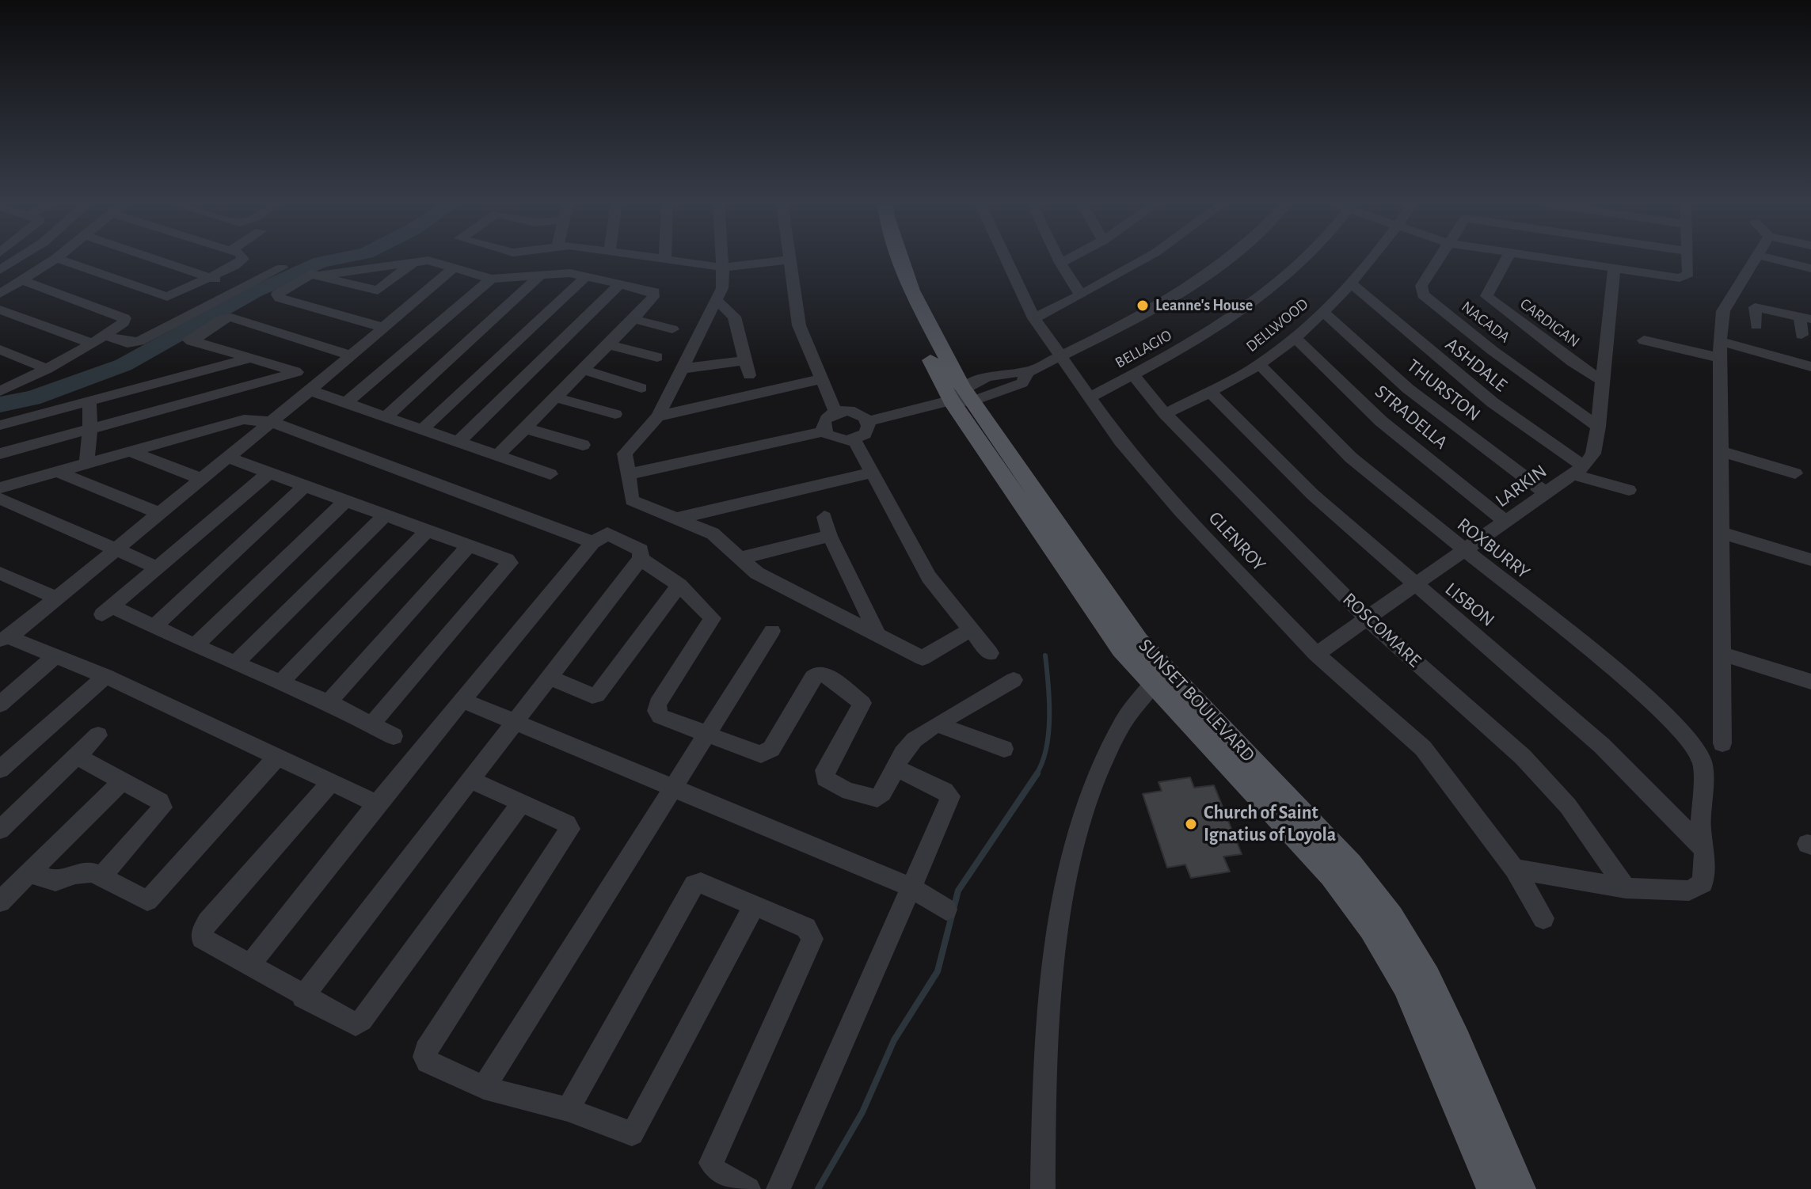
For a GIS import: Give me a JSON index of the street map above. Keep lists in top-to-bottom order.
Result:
{
  "streets": {
    "main road": ["SUNSET BOULEVARD"],
    "street": [
      "NACADA",
      "CARDIGAN",
      "DELLWOOD",
      "BELLAGIO",
      "ASHDALE",
      "THURSTON",
      "STRADELLA",
      "LARKIN",
      "GLENROY",
      "ROXBURRY",
      "LISBON",
      "ROSCOMARE"
    ]
  },
  "crossings": [
    ["DELLWOOD", "ASHDALE"],
    ["DELLWOOD", "THURSTON"],
    ["DELLWOOD", "STRADELLA"],
    ["DELLWOOD", "ROXBURRY"],
    ["DELLWOOD", "LISBON"],
    ["DELLWOOD", "ROSCOMARE"],
    ["BELLAGIO", "GLENROY"],
    ["BELLAGIO", "ROSCOMARE"],
    ["ASHDALE", "LARKIN"],
    ["THURSTON", "LARKIN"],
    ["STRADELLA", "LARKIN"],
    ["LARKIN", "GLENROY"],
    ["LARKIN", "ROXBURRY"],
    ["LARKIN", "LISBON"],
    ["LARKIN", "ROSCOMARE"],
    ["ROXBURRY", "LISBON"]
  ],
  "places": ["Leanne's House", "Church of Saint Ignatius of Loyola"]
}
